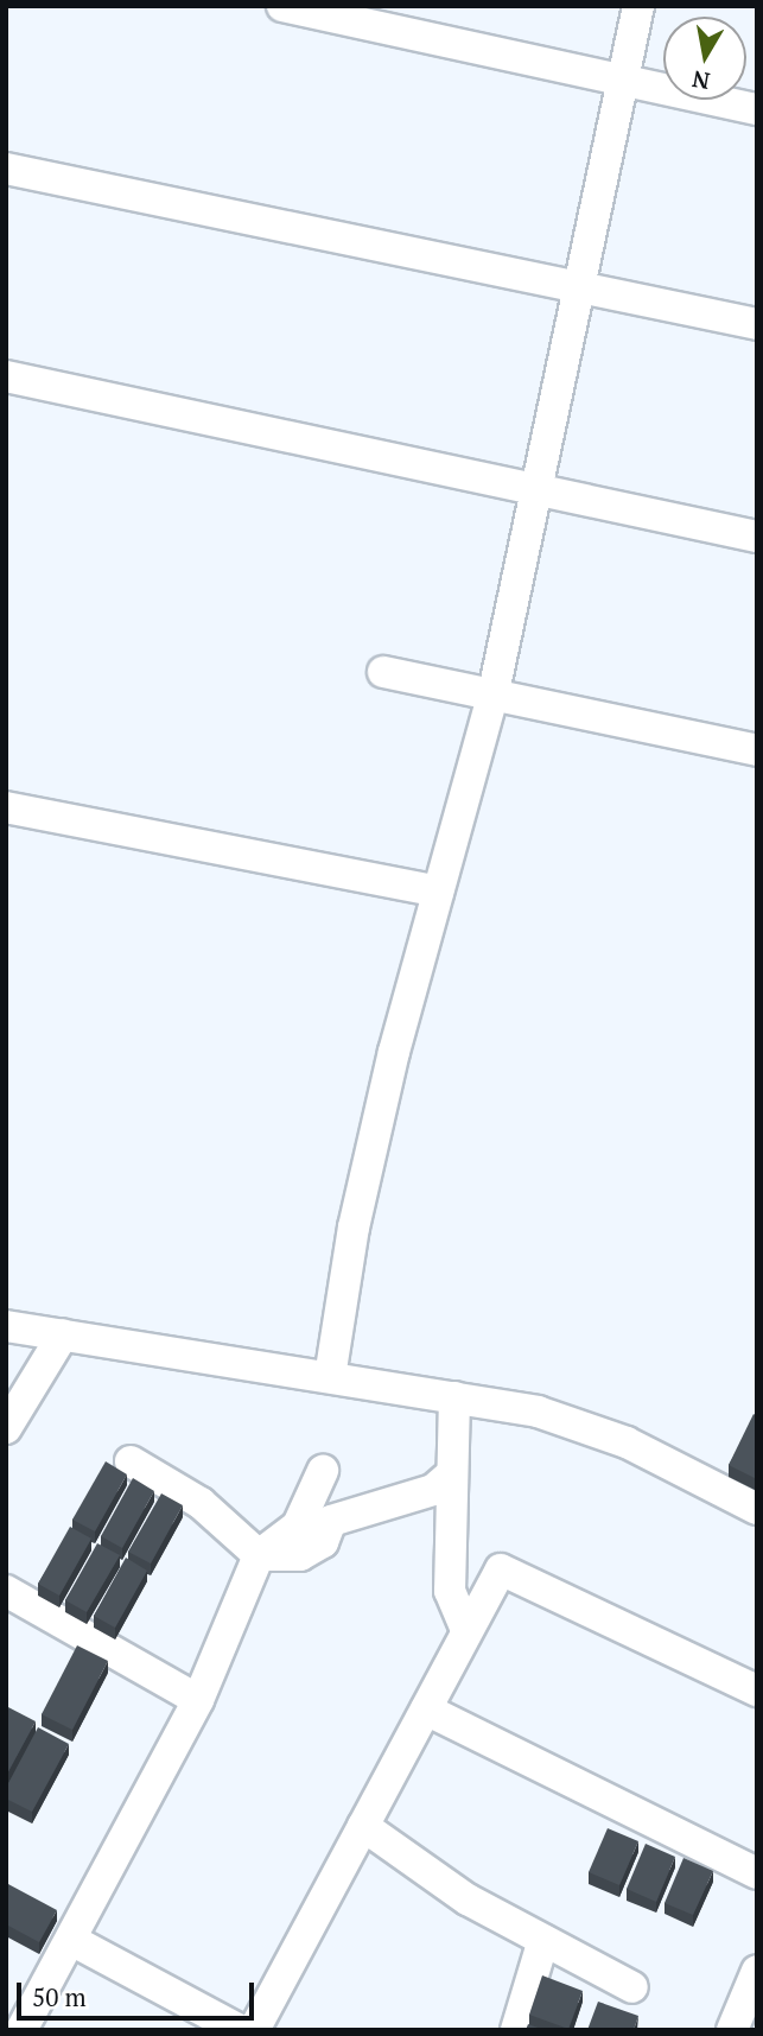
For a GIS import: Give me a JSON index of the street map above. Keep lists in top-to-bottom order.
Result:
{
  "scale_bar": "50 m",
  "north": "bottom"
}
